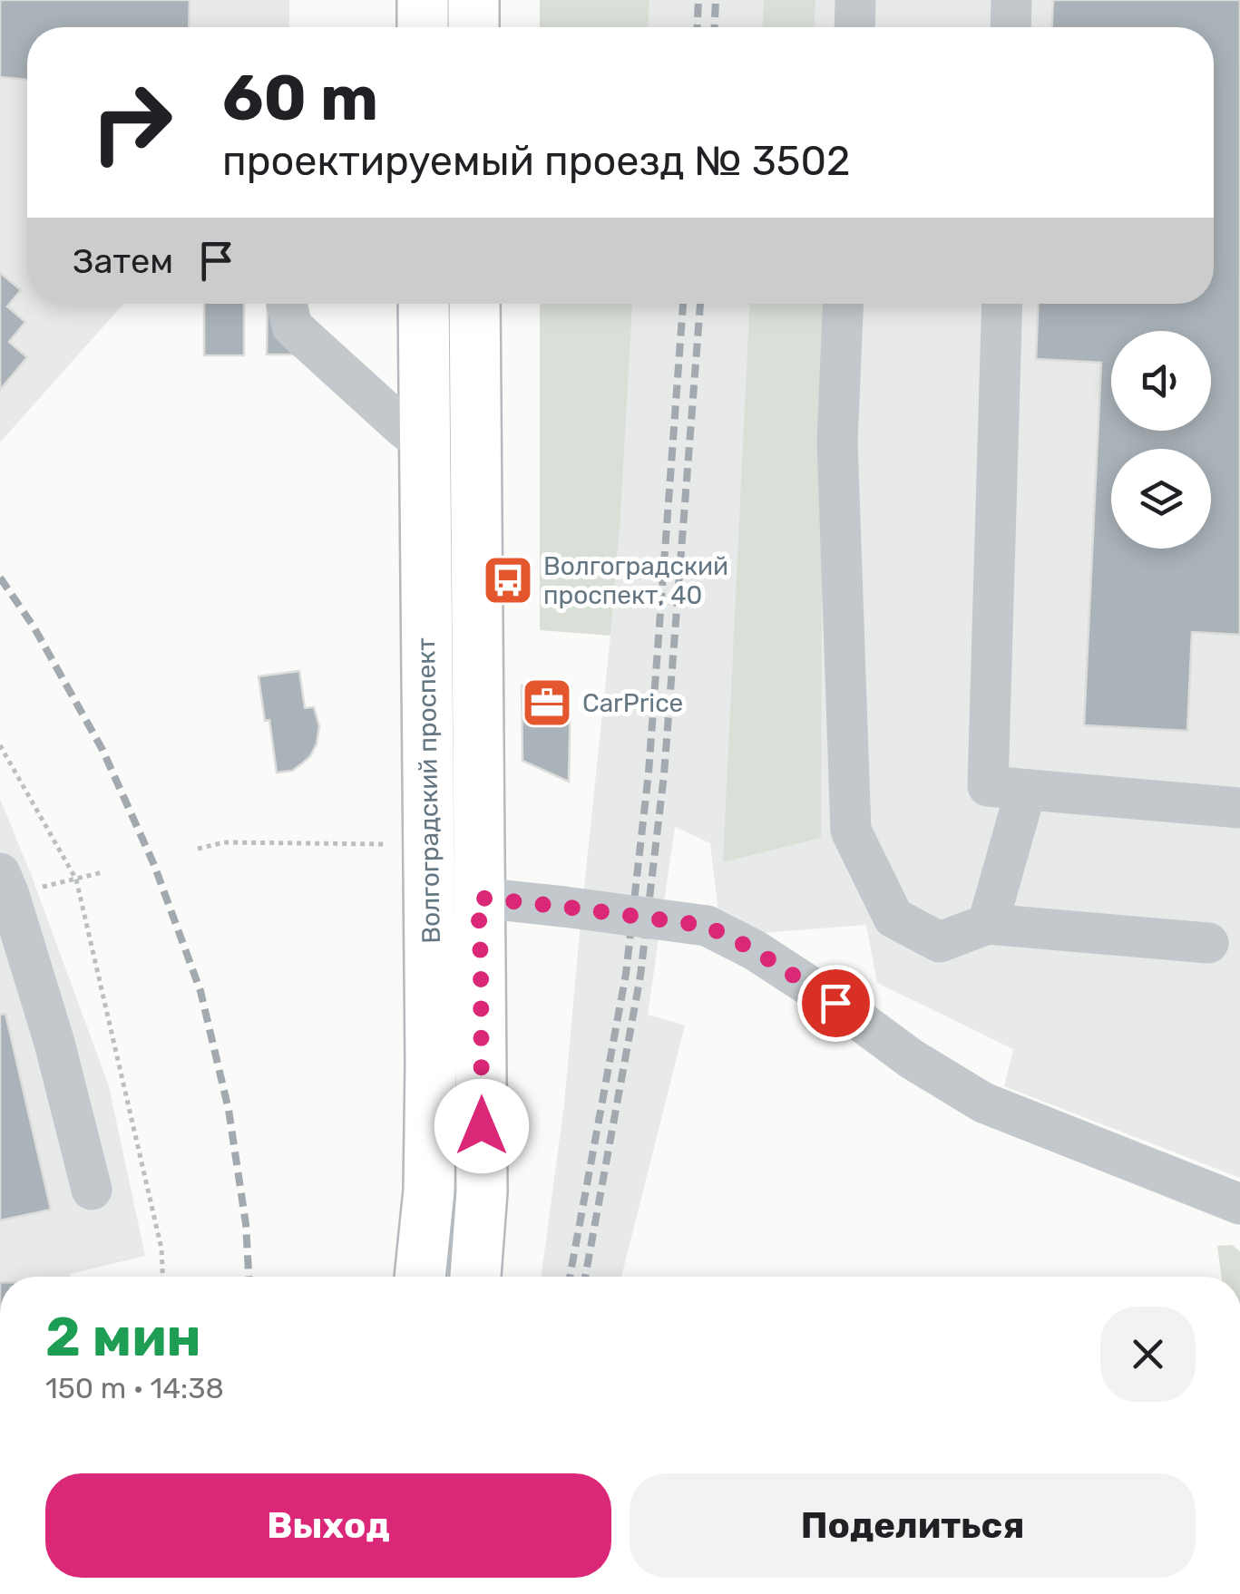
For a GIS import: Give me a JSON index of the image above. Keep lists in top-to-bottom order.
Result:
{
  "streets": {
    "main road": ["Волгоградский проспект"]
  },
  "places": {
    "bus stop": ["Волгоградский проспект, 40"],
    "office": ["CarPrice"]
  },
  "page": {
    "turn": ["60 m", "проектируемый проезд № 3502"],
    "then": "Затем",
    "heading": ["2 мин", "150 m · 14:38"],
    "buttons": ["Выход", "Поделиться"]
  }
}
